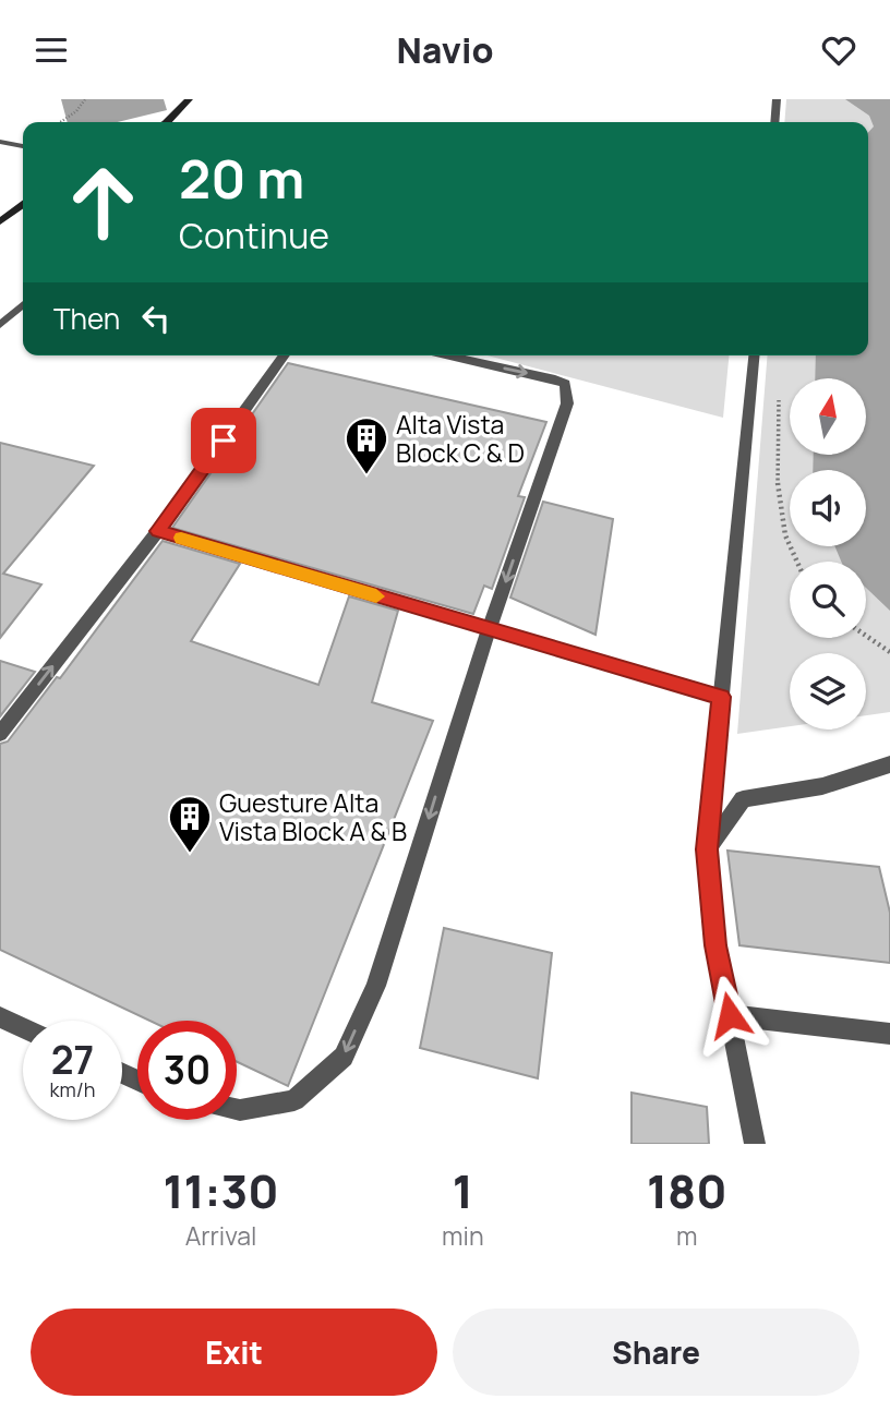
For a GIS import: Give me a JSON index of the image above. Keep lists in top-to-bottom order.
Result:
{
  "places": {
    "building": ["Alta Vista Block C & D", "Guesture Alta Vista Block A & B"]
  },
  "north": "top",
  "page": {
    "header": "Navio",
    "turn": ["20 m", "Continue"],
    "then": "Then",
    "speed": "27 km/h",
    "limit": "30",
    "eta": [
      "11:30",
      "Arrival",
      "1",
      "min",
      "180",
      "m"
    ],
    "buttons": ["Exit", "Share"]
  }
}
